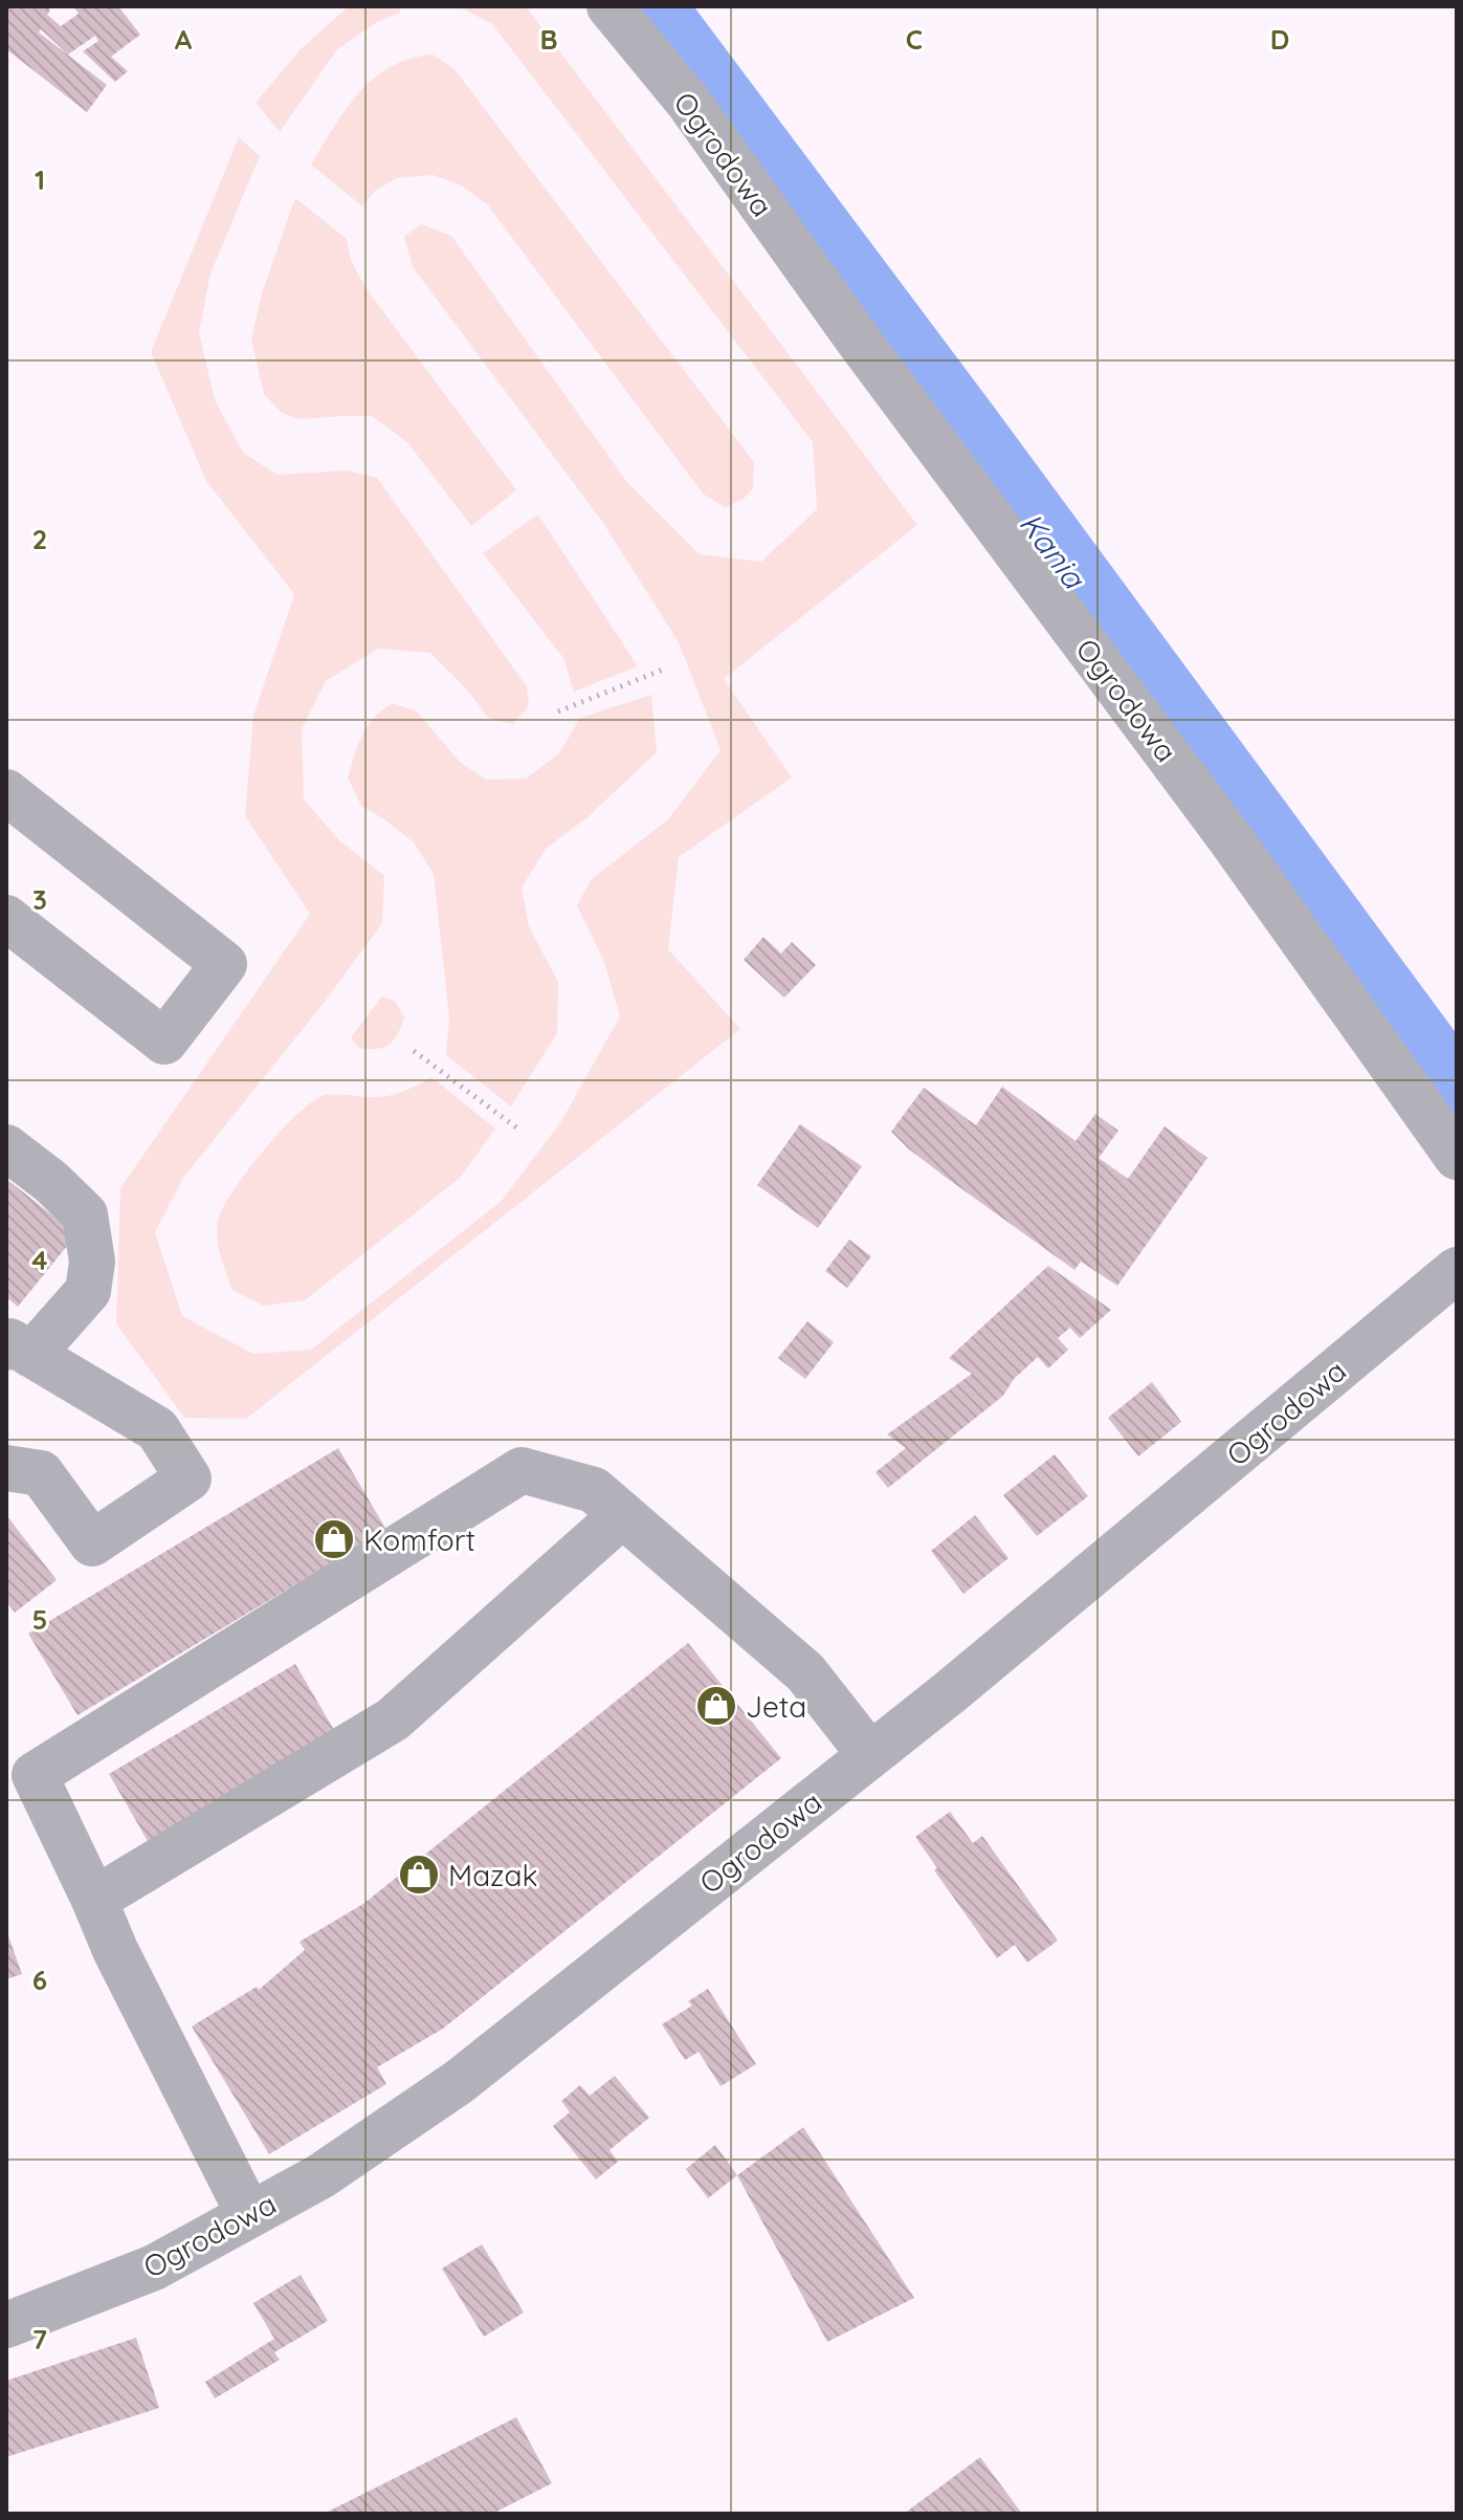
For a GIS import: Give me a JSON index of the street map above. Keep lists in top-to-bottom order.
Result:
{
  "streets": {
    "street": ["Ogrodowa"]
  },
  "water": ["Kania"],
  "places": {
    "shop": ["Komfort", "Jeta", "Mazak"]
  },
  "grid": {
    "columns": [
      "A",
      "B",
      "C",
      "D"
    ],
    "rows": [
      "1",
      "2",
      "3",
      "4",
      "5",
      "6",
      "7"
    ]
  }
}
